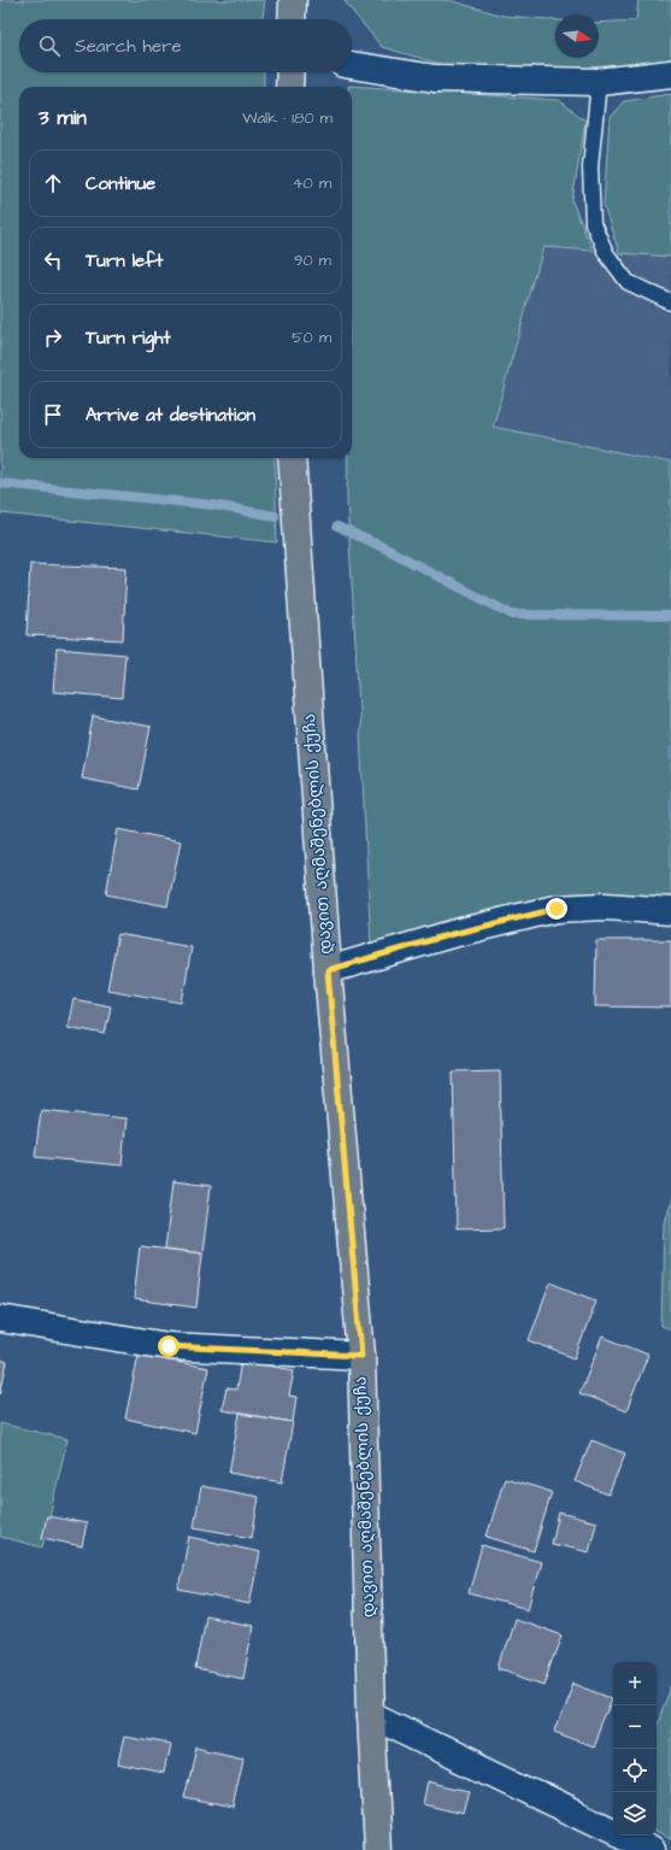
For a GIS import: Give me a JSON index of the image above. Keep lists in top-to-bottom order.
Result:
{
  "streets": {
    "main road": ["დავით აღმაშენებლის ქუჩა"]
  },
  "north": "right",
  "page": {
    "search": "Search here",
    "heading": ["3 min", "Walk · 180 m"],
    "list": [
      ["Continue", "40 m"],
      ["Turn left", "90 m"],
      ["Turn right", "50 m"],
      "Arrive at destination"
    ],
    "map_buttons": ["+", "−"]
  }
}
